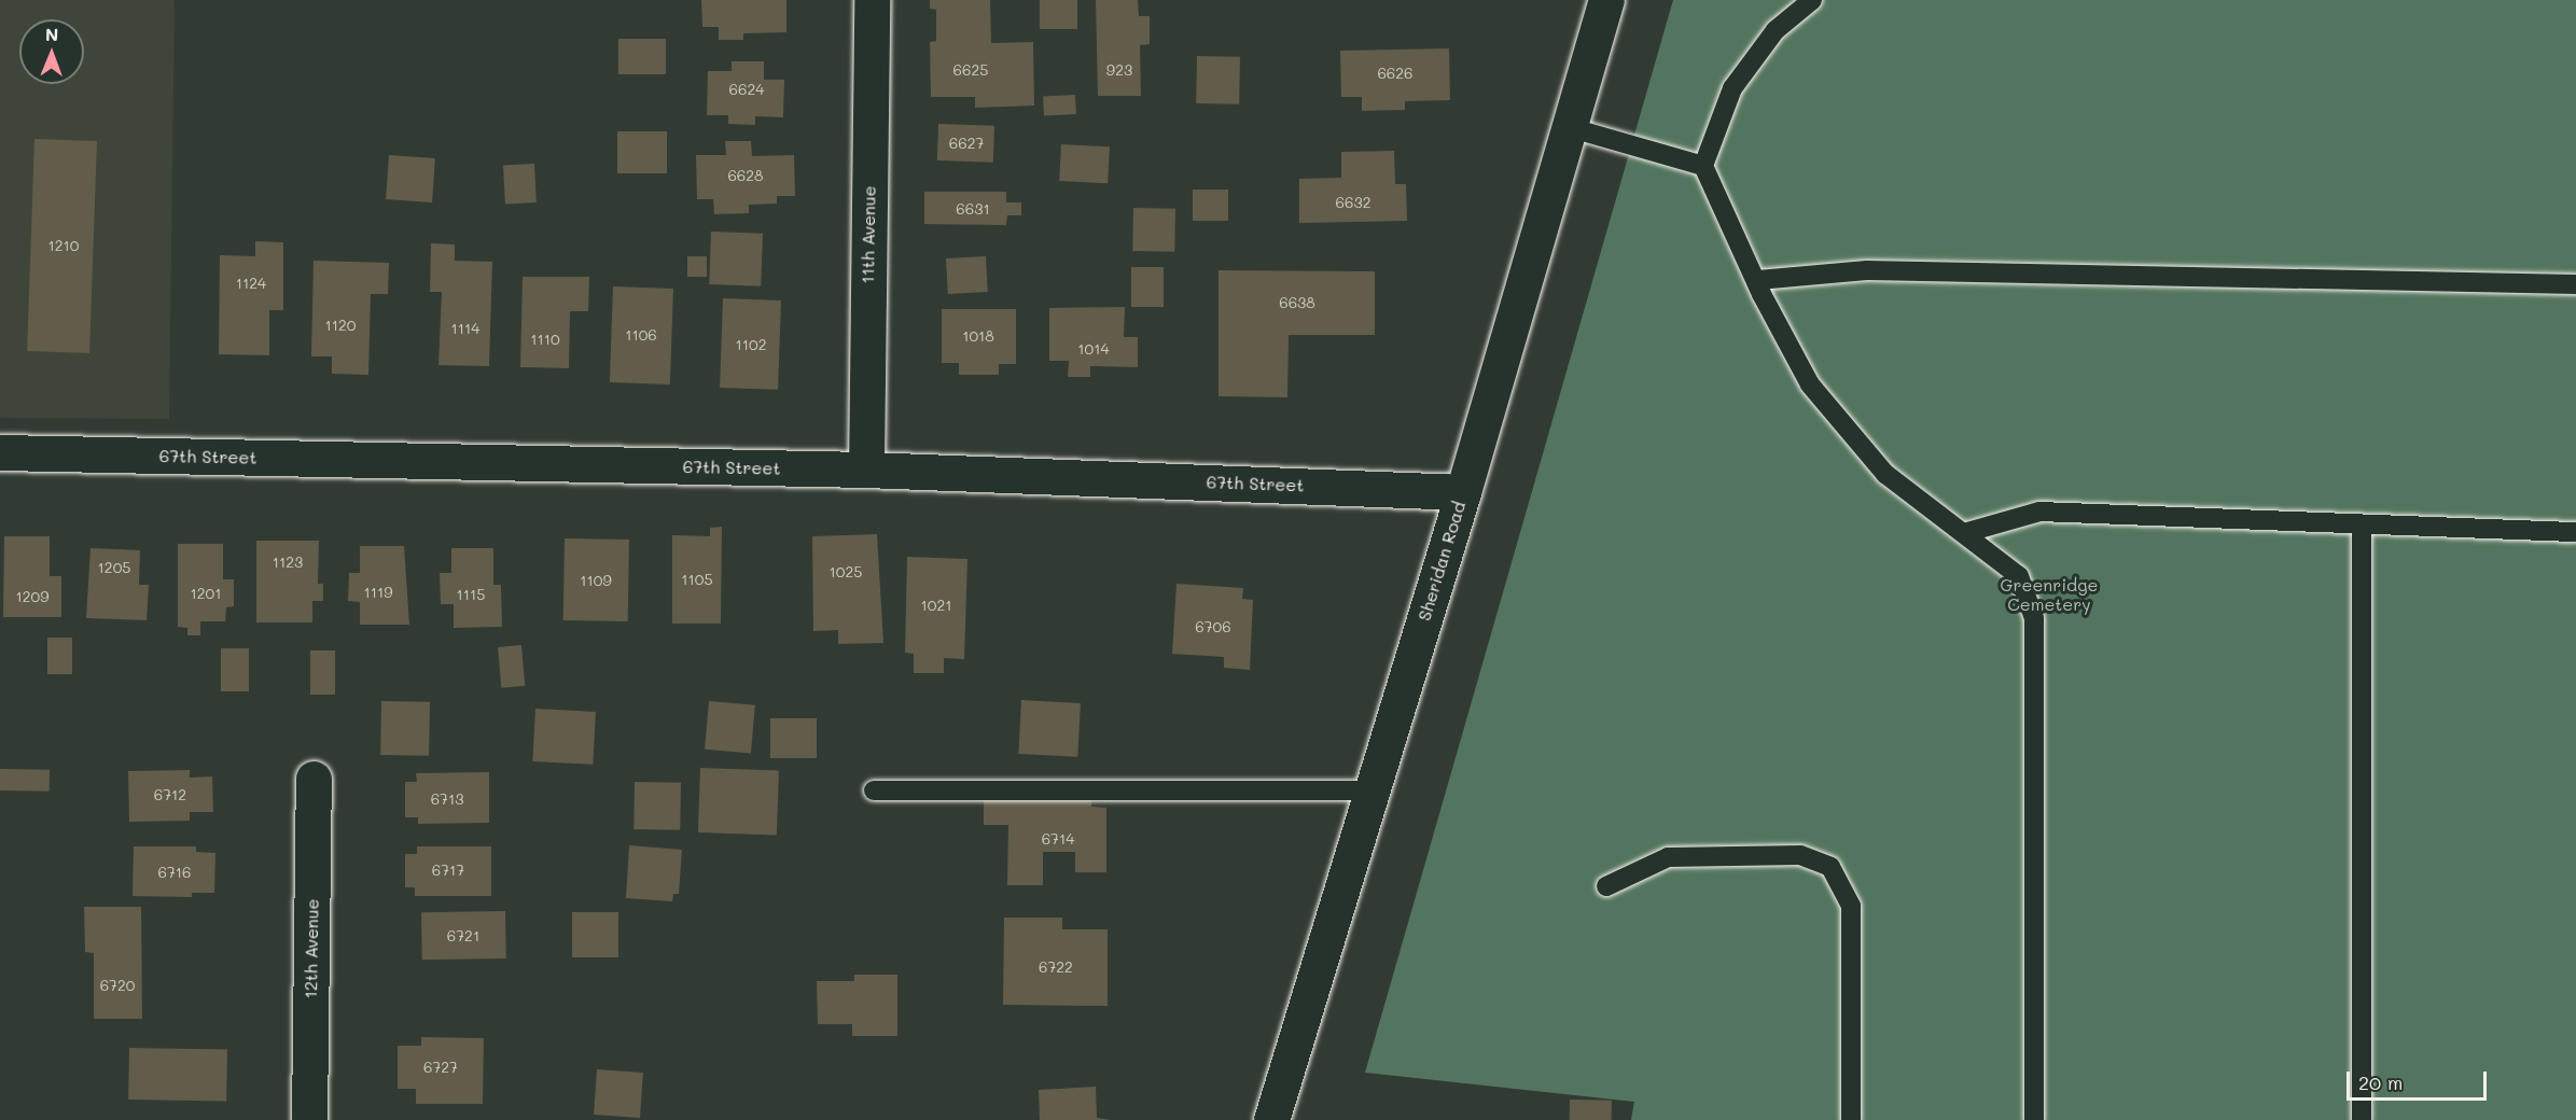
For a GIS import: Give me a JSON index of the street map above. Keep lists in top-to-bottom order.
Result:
{
  "streets": {
    "street": [
      "11th Avenue",
      "67th Street",
      "Sheridan Road",
      "12th Avenue"
    ]
  },
  "crossings": [
    ["11th Avenue", "67th Street"],
    ["67th Street", "Sheridan Road"]
  ],
  "parks": ["Greenridge Cemetery"],
  "house_numbers": [
    "6625",
    "923",
    "6626",
    "6624",
    "6627",
    "6628",
    "6632",
    "6631",
    "1210",
    "1124",
    "6638",
    "1120",
    "1114",
    "1106",
    "1018",
    "1110",
    "1102",
    "1014",
    "1123",
    "1205",
    "1025",
    "1105",
    "1109",
    "1119",
    "1201",
    "1115",
    "1209",
    "1021",
    "6706",
    "6712",
    "6713",
    "6714",
    "6717",
    "6716",
    "6721",
    "6722",
    "6720",
    "6727"
  ],
  "scale_bar": "20 m",
  "north": "top"
}
